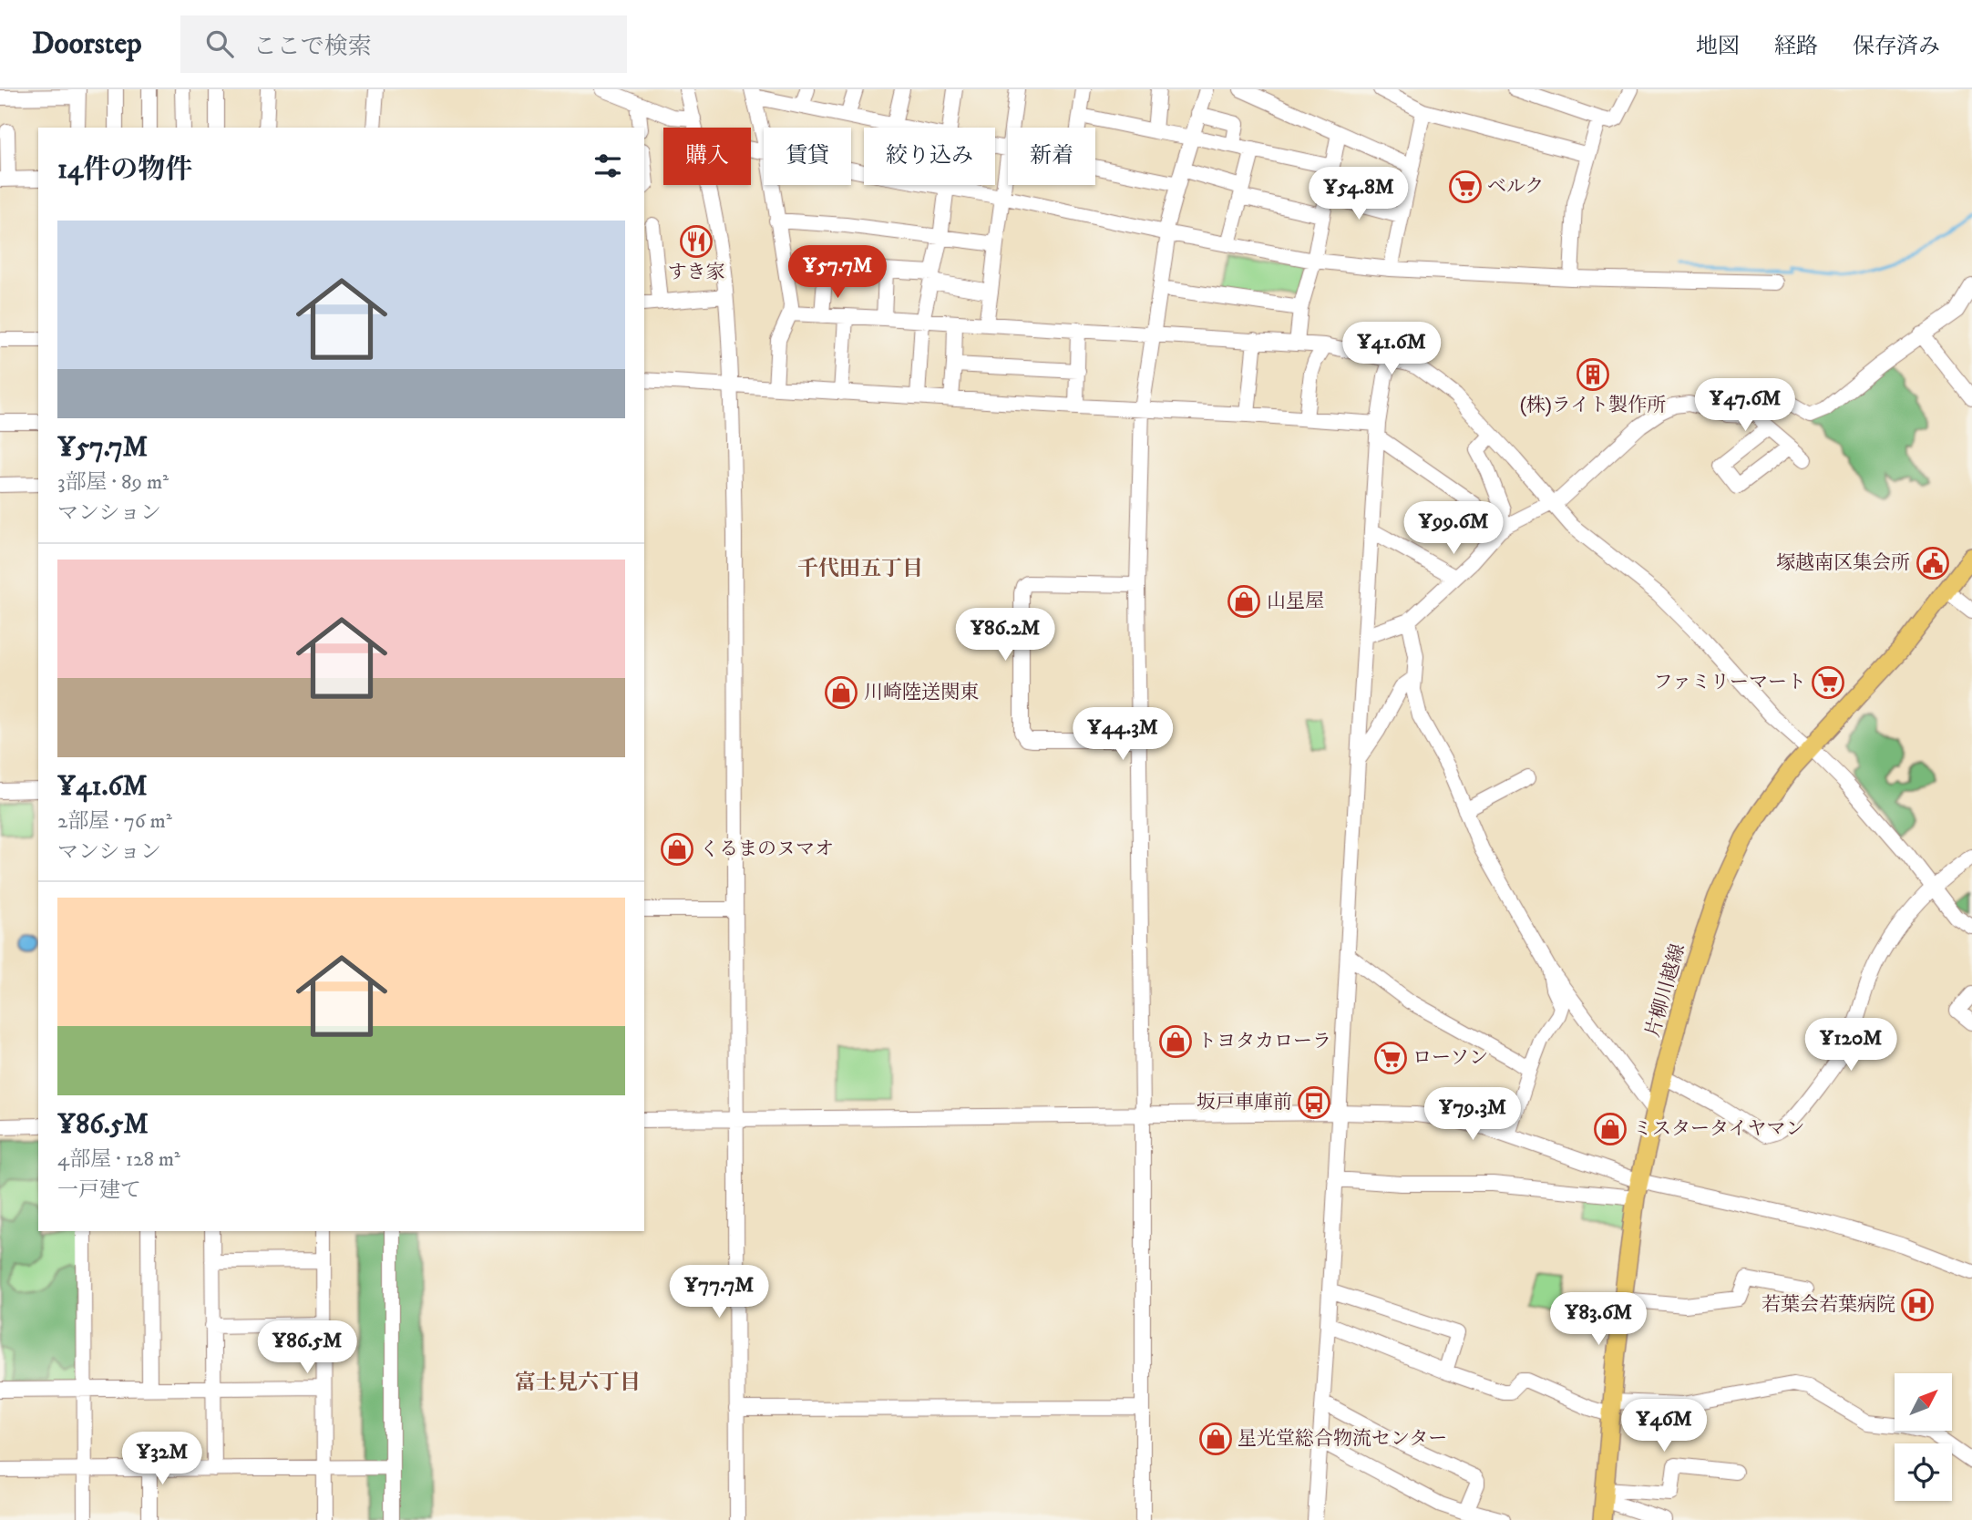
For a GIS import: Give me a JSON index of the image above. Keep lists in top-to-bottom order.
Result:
{
  "streets": {
    "main road": ["片柳川越線"]
  },
  "districts": ["千代田五丁目", "富士見六丁目"],
  "places": {
    "supermarket": ["ベルク", "ファミリーマート", "ローソン"],
    "restaurant": ["すき家"],
    "building": ["(株)ライト製作所"],
    "public building": ["塚越南区集会所"],
    "shop": [
      "山星屋",
      "川崎陸送関東",
      "くるまのヌマオ",
      "トヨタカローラ",
      "ミスタータイヤマン",
      "星光堂総合物流センター"
    ],
    "bus stop": ["坂戸車庫前"],
    "hospital": ["若葉会若葉病院"]
  },
  "north": "top right",
  "page": {
    "header": "Doorstep",
    "search": "ここで検索",
    "nav": ["地図", "経路", "保存済み"],
    "chip": [
      "購入",
      "賃貸",
      "絞り込み",
      "新着"
    ],
    "heading": "14件の物件",
    "price": [
      "¥54.8M",
      "¥57.7M",
      "¥41.6M",
      "¥47.6M",
      "¥99.6M",
      "¥86.2M",
      "¥44.3M",
      "¥120M",
      "¥79.3M",
      "¥77.7M",
      "¥83.6M",
      "¥86.5M",
      "¥46M",
      "¥32M"
    ],
    "list": [
      {
        "name": "¥57.7M",
        "note": "3部屋 · 89 m² · マンション"
      },
      {
        "name": "¥41.6M",
        "note": "2部屋 · 76 m² · マンション"
      },
      {
        "name": "¥86.5M",
        "note": "4部屋 · 128 m² · 一戸建て"
      }
    ]
  }
}
